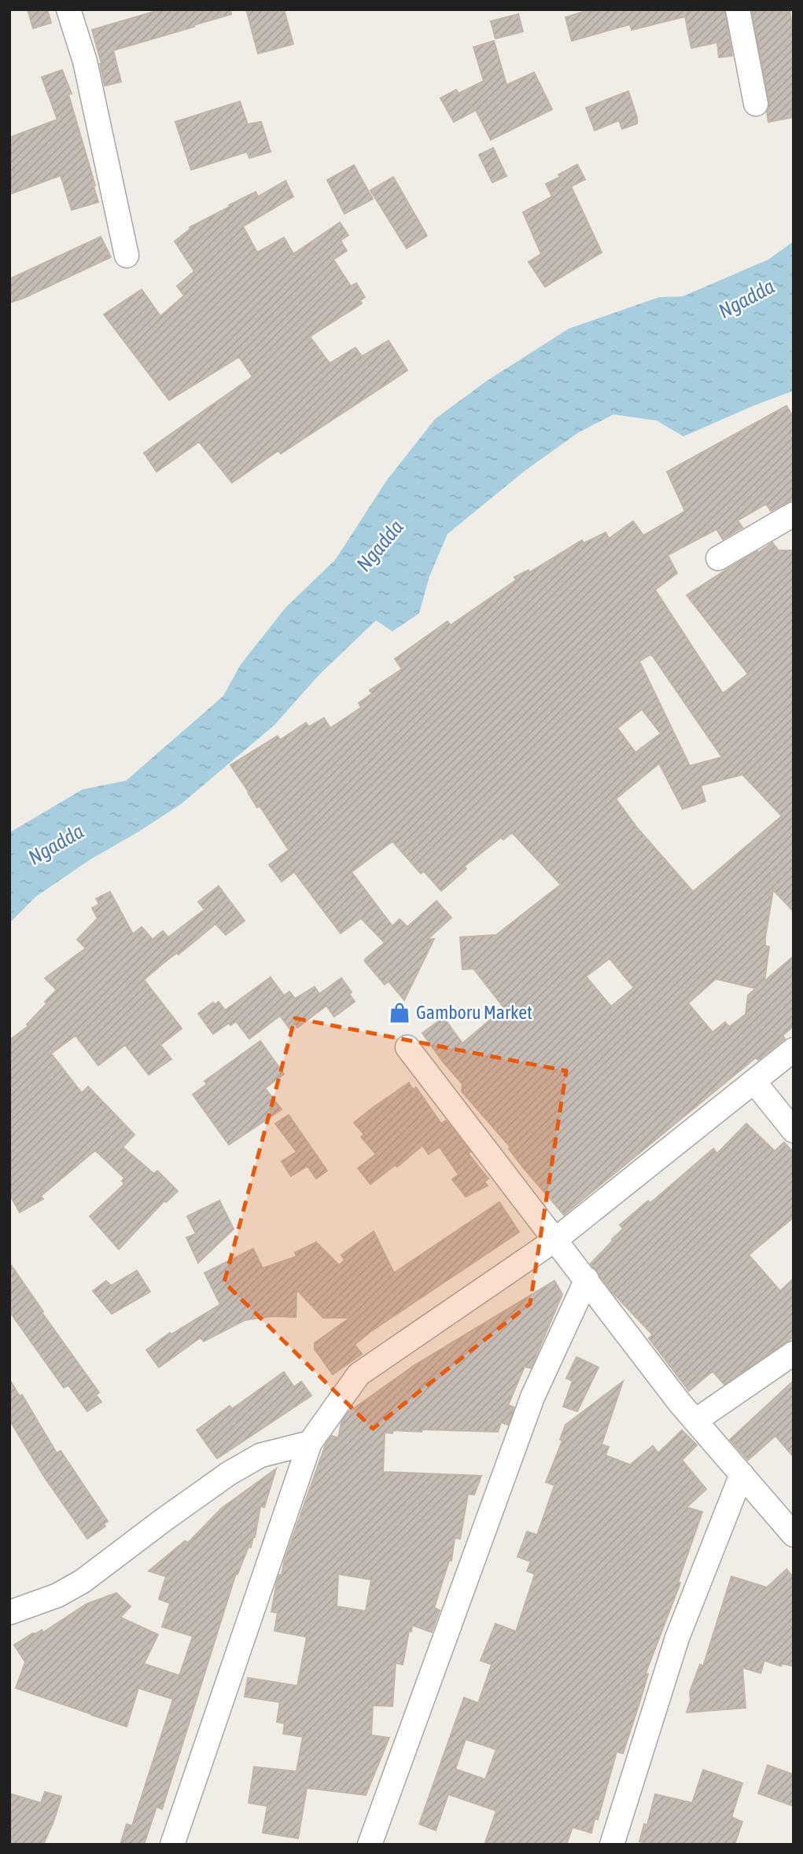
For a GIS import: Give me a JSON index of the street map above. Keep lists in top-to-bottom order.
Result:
{
  "water": ["Ngadda"],
  "places": {
    "shop": ["Gamboru Market"]
  }
}
